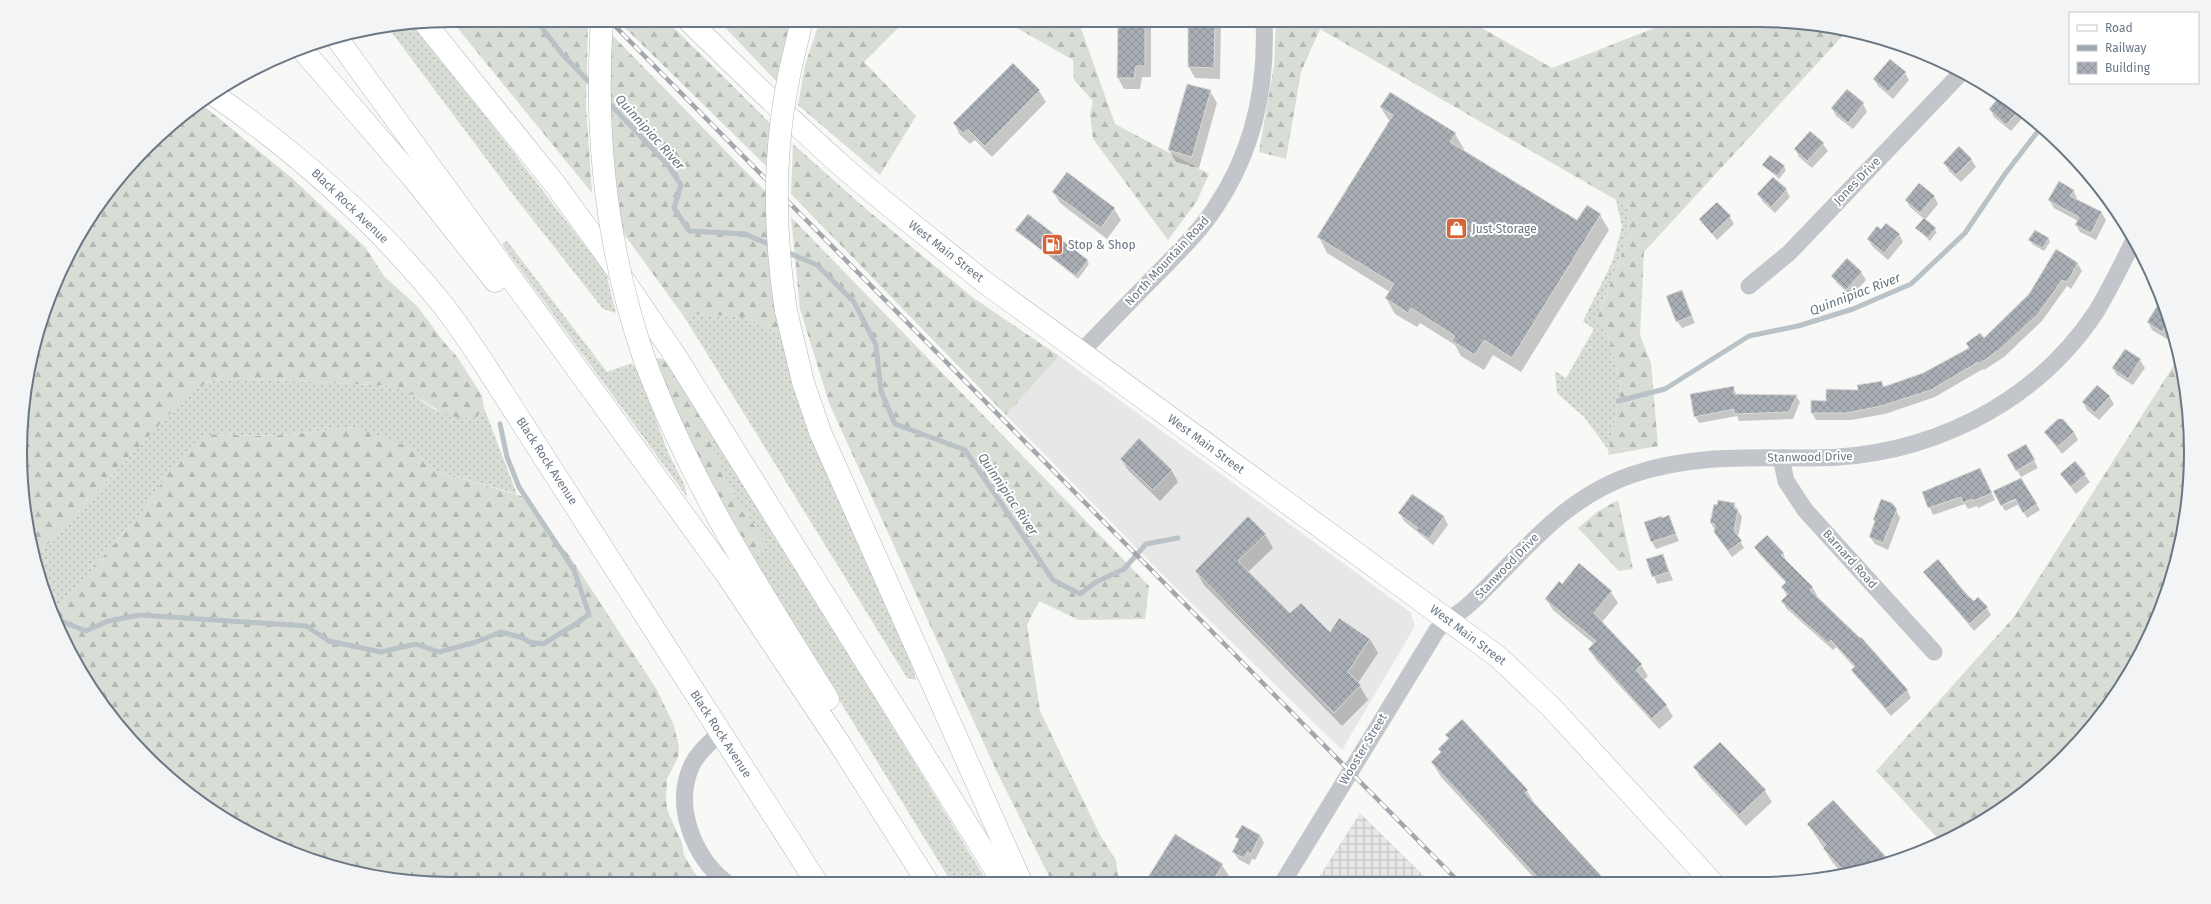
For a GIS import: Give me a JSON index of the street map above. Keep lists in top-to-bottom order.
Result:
{
  "streets": {
    "main road": ["Black Rock Avenue", "West Main Street"],
    "street": [
      "Jones Drive",
      "North Mountain Road",
      "Stanwood Drive",
      "Barnard Road",
      "Wooster Street"
    ]
  },
  "crossings": [
    ["West Main Street", "North Mountain Road"],
    ["West Main Street", "Stanwood Drive"],
    ["West Main Street", "Wooster Street"],
    ["Stanwood Drive", "Barnard Road"],
    ["Stanwood Drive", "Wooster Street"]
  ],
  "water": ["Quinnipiac River"],
  "places": {
    "shop": ["Just Storage"],
    "fuel station": ["Stop & Shop"]
  },
  "legend": ["Road", "Railway", "Building"]
}
